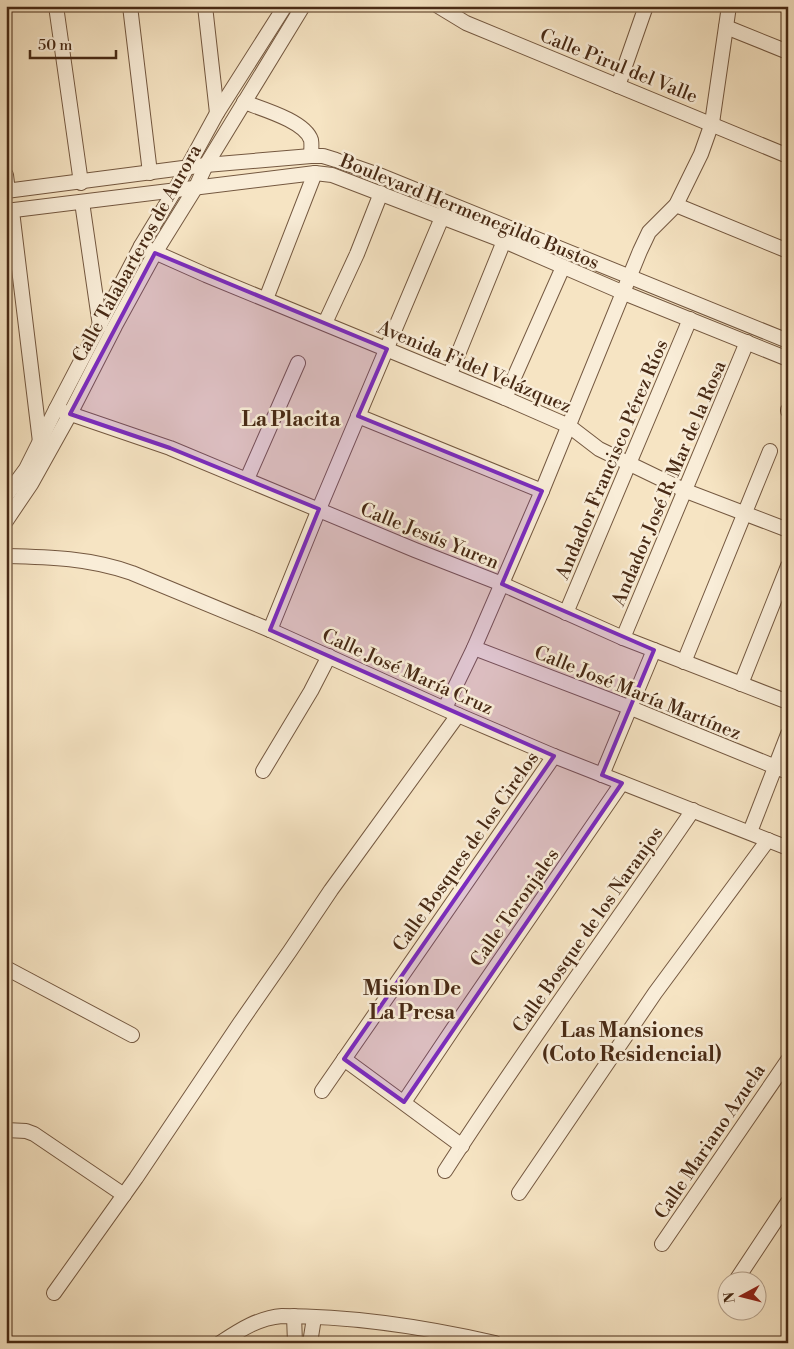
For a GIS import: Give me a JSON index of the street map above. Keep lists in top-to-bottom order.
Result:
{
  "streets": {
    "street": [
      "Calle Pirul del Valle",
      "Boulevard Hermenegildo Bustos",
      "Calle Talabarteros de Aurora",
      "Avenida Fidel Velázquez",
      "Andador Francisco Pérez Ríos",
      "Andador José R. Mar de la Rosa",
      "Calle Jesús Yuren",
      "Calle José María Cruz",
      "Calle José María Martínez",
      "Calle Bosques de los Cirelos",
      "Calle Toronjales",
      "Calle Bosque de los Naranjos",
      "Calle Mariano Azuela"
    ]
  },
  "crossings": [
    ["Boulevard Hermenegildo Bustos", "Calle Talabarteros de Aurora"],
    ["Boulevard Hermenegildo Bustos", "Andador Francisco Pérez Ríos"],
    ["Boulevard Hermenegildo Bustos", "Andador José R. Mar de la Rosa"],
    ["Calle Talabarteros de Aurora", "Avenida Fidel Velázquez"],
    ["Calle Talabarteros de Aurora", "Calle Jesús Yuren"],
    ["Avenida Fidel Velázquez", "Andador Francisco Pérez Ríos"],
    ["Avenida Fidel Velázquez", "Andador José R. Mar de la Rosa"],
    ["Andador Francisco Pérez Ríos", "Calle Jesús Yuren"],
    ["Andador José R. Mar de la Rosa", "Calle Jesús Yuren"],
    ["Calle José María Cruz", "Calle Bosques de los Cirelos"],
    ["Calle José María Cruz", "Calle Toronjales"],
    ["Calle José María Cruz", "Calle Bosque de los Naranjos"]
  ],
  "districts": ["La Placita", "Mision De La Presa", "Las Mansiones (Coto Residencial)"],
  "scale_bar": "50 m",
  "north": "left"
}
